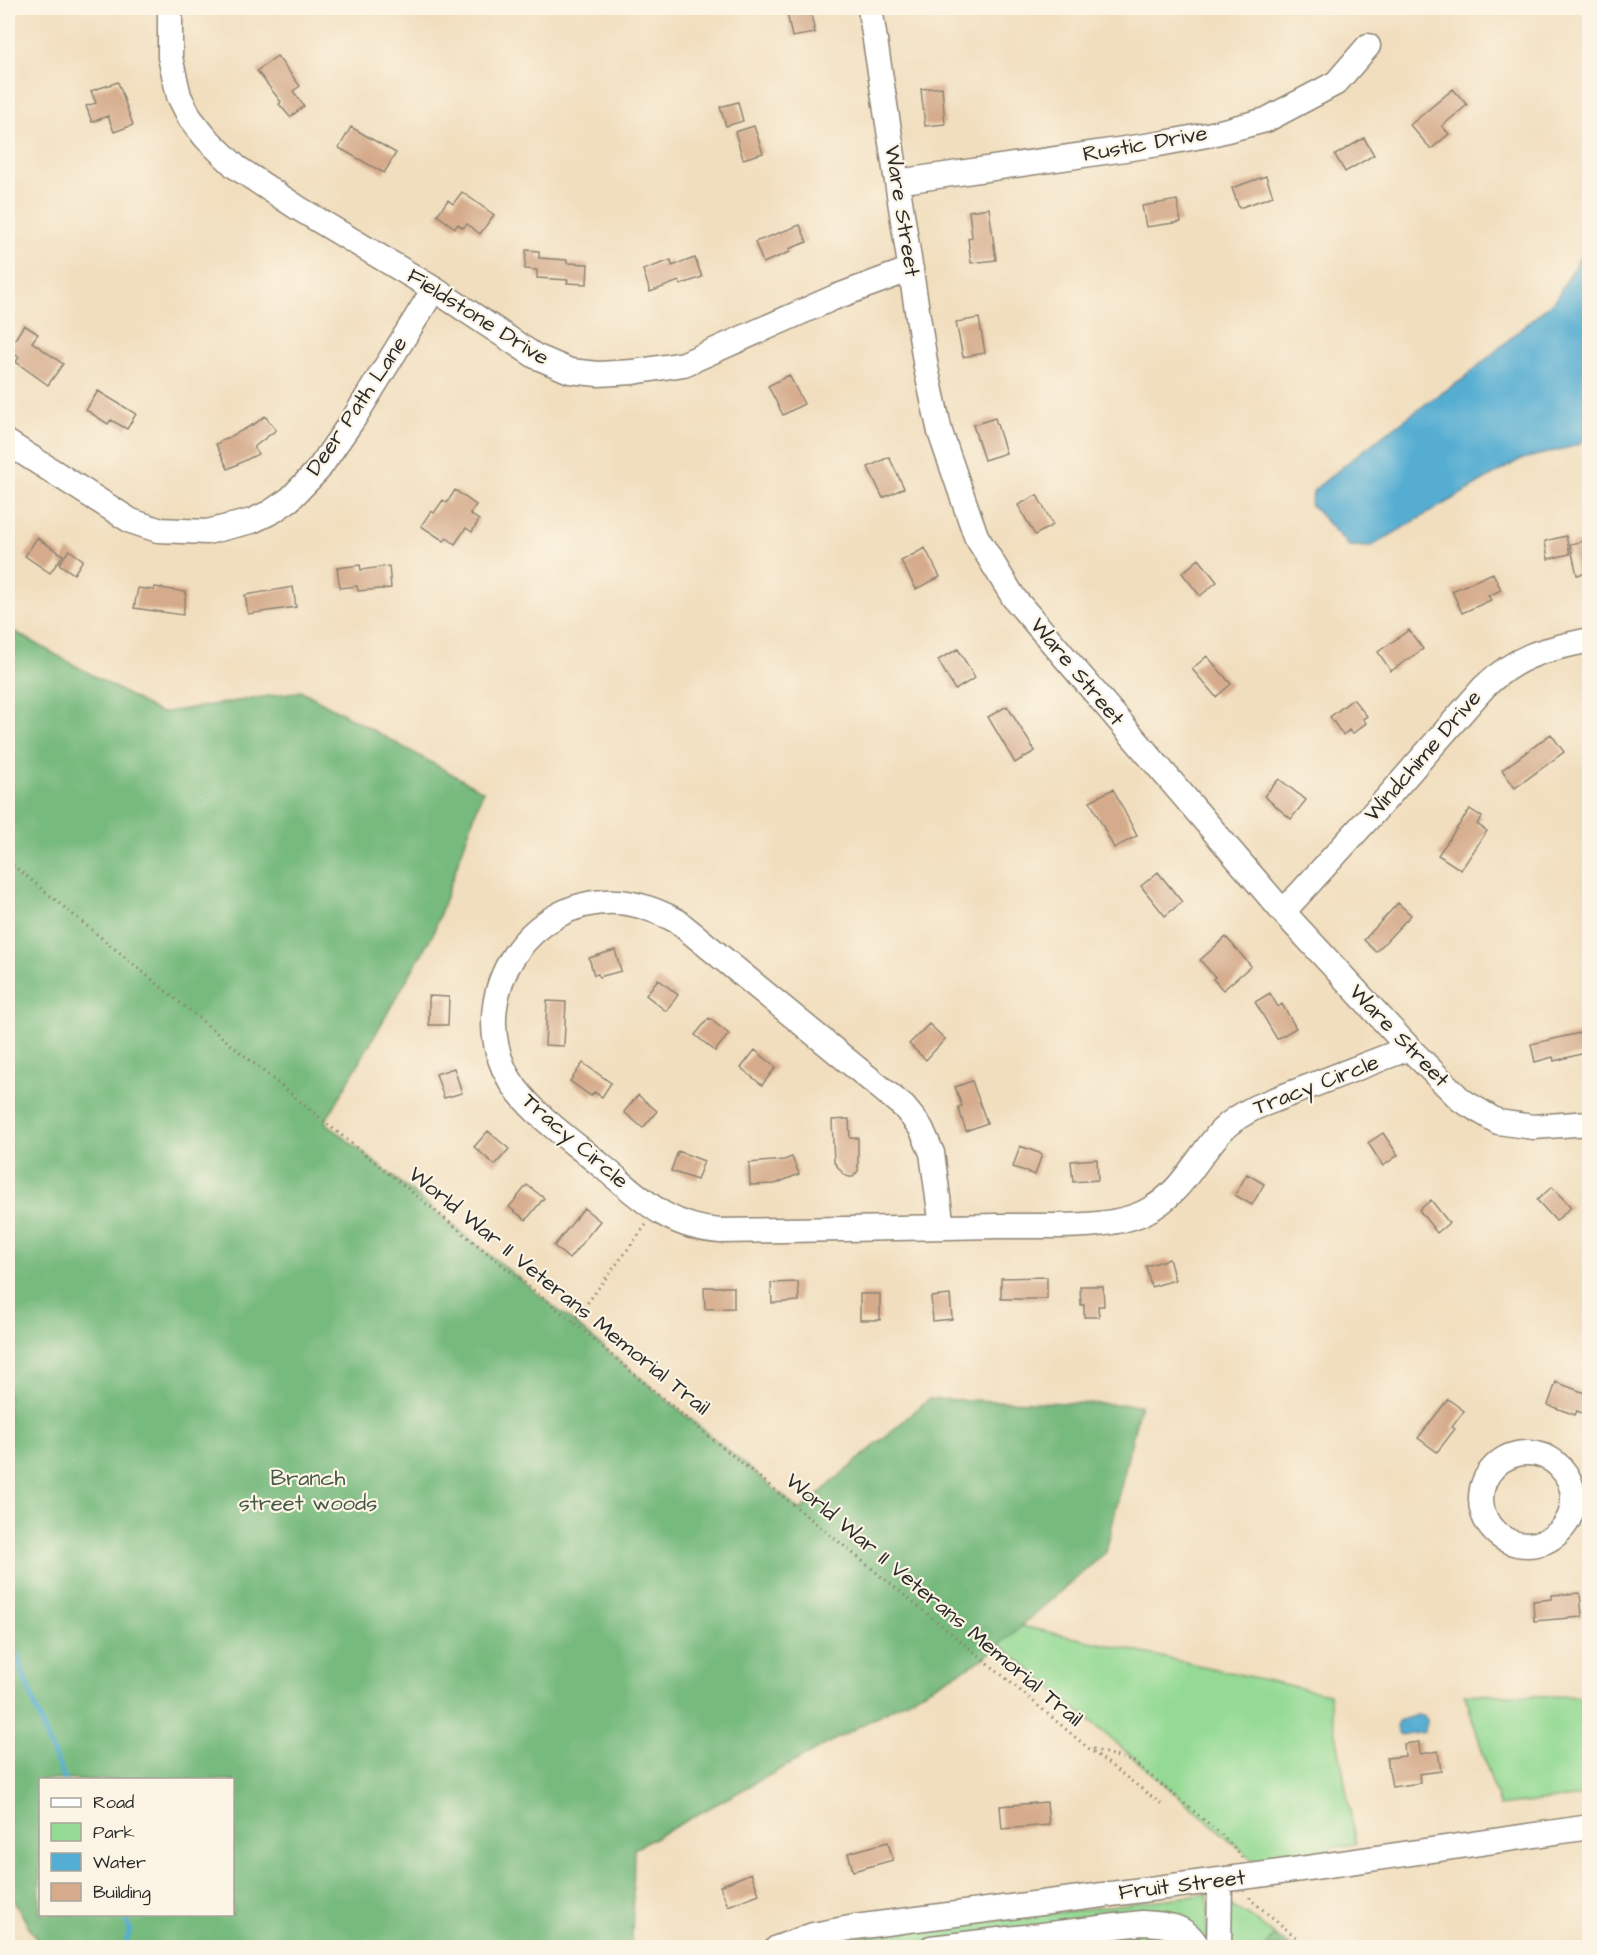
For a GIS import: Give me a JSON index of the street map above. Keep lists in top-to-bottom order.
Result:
{
  "streets": {
    "street": [
      "Rustic Drive",
      "Ware Street",
      "Fieldstone Drive",
      "Deer Path Lane",
      "Windchime Drive",
      "Tracy Circle",
      "Fruit Street"
    ],
    "path": ["World War II Veterans Memorial Trail"]
  },
  "crossings": [
    ["Rustic Drive", "Ware Street"],
    ["Ware Street", "Fieldstone Drive"],
    ["Ware Street", "Windchime Drive"],
    ["Ware Street", "Tracy Circle"],
    ["Fieldstone Drive", "Deer Path Lane"],
    ["World War II Veterans Memorial Trail", "Fruit Street"]
  ],
  "parks": ["Branch street woods"],
  "legend": [
    "Road",
    "Park",
    "Water",
    "Building"
  ]
}
